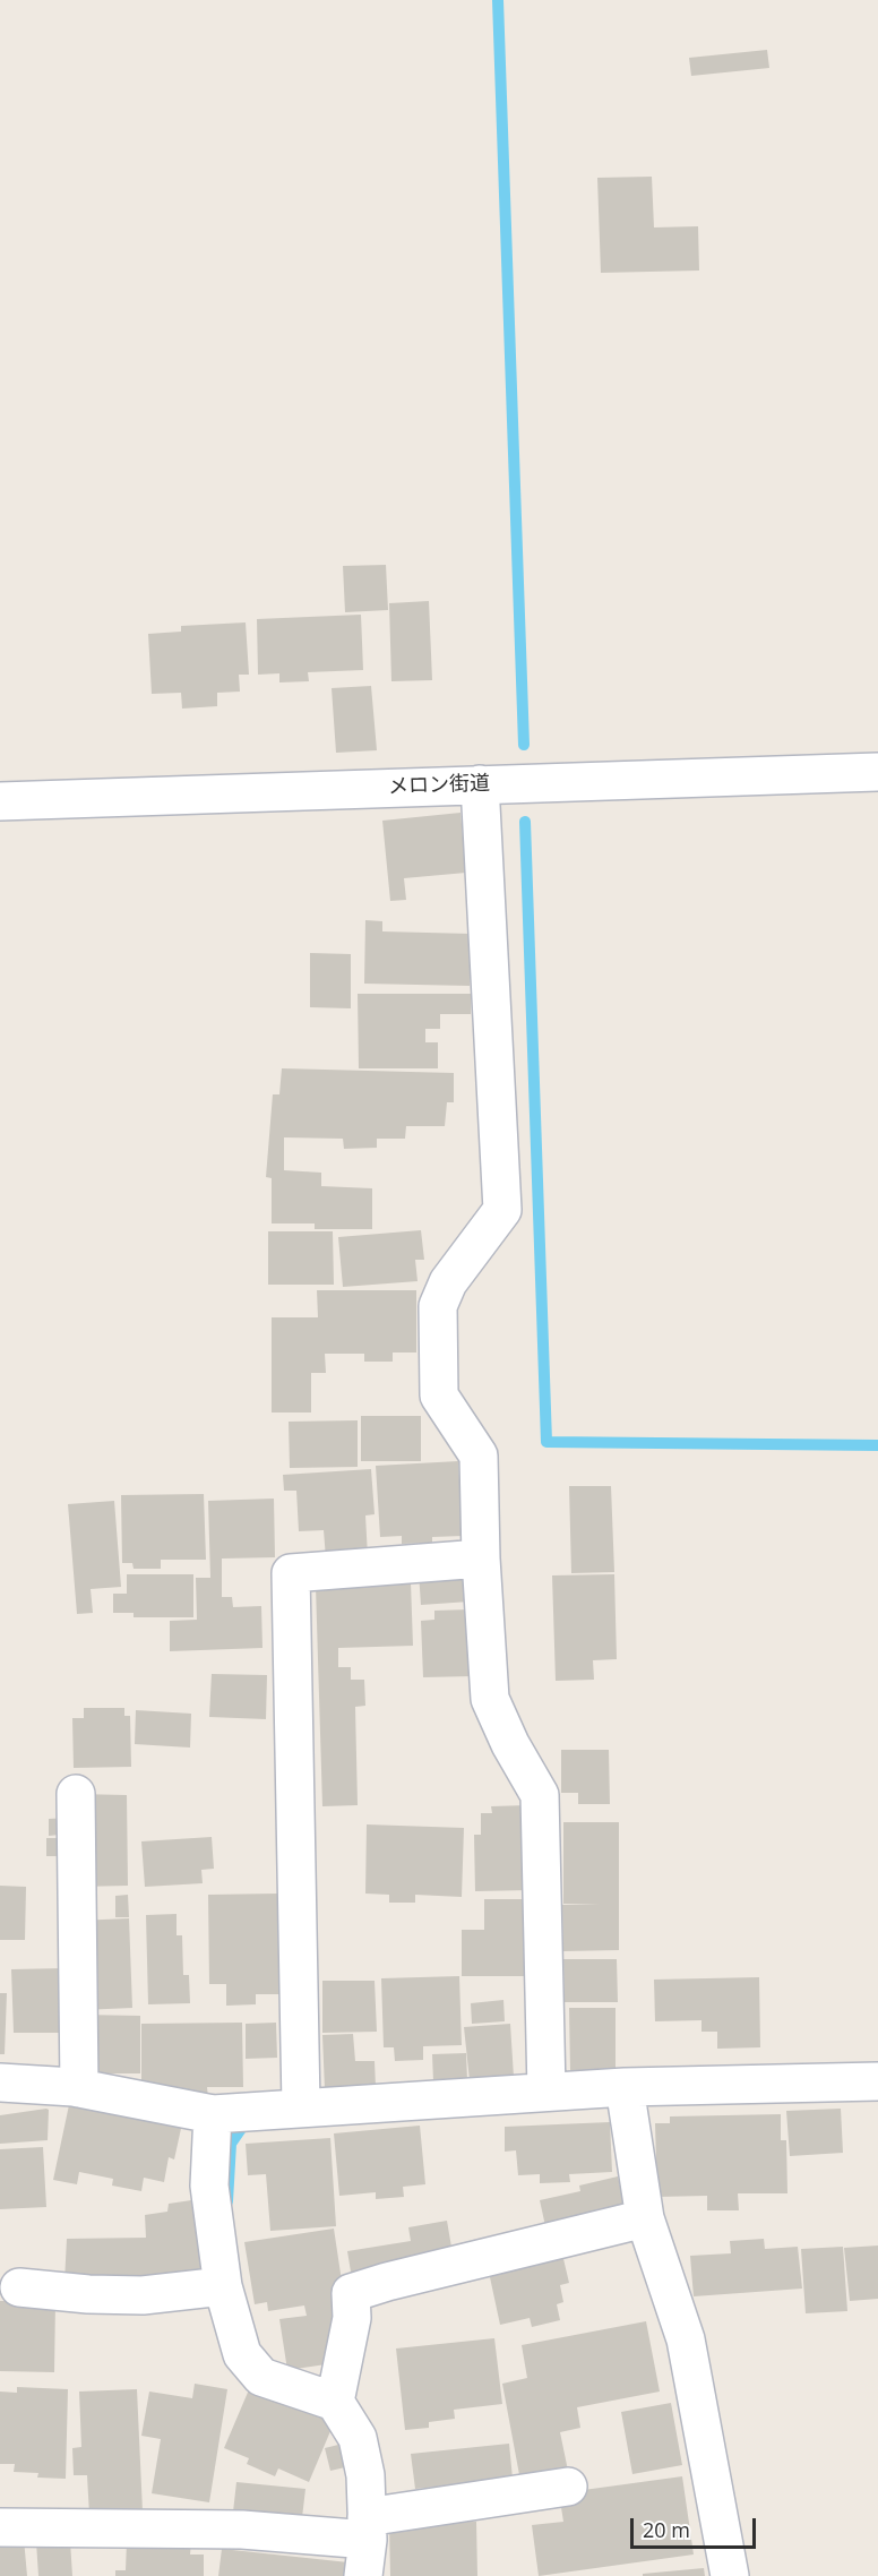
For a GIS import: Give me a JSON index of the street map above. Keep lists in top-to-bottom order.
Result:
{
  "streets": {
    "street": ["メロン街道"]
  },
  "scale_bar": "20 m"
}
